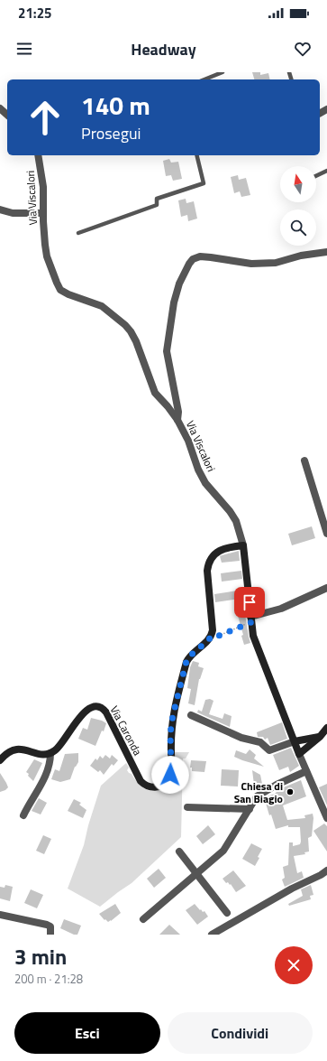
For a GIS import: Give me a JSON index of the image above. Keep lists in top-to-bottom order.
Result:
{
  "streets": {
    "street": ["Via Viscalori", "Via Caronda"]
  },
  "places": ["Chiesa di San Biagio"],
  "north": "top",
  "page": {
    "status": "21:25",
    "header": "Headway",
    "turn": ["140 m", "Prosegui"],
    "heading": ["3 min", "200 m · 21:28"],
    "buttons": ["Esci", "Condividi"]
  }
}
